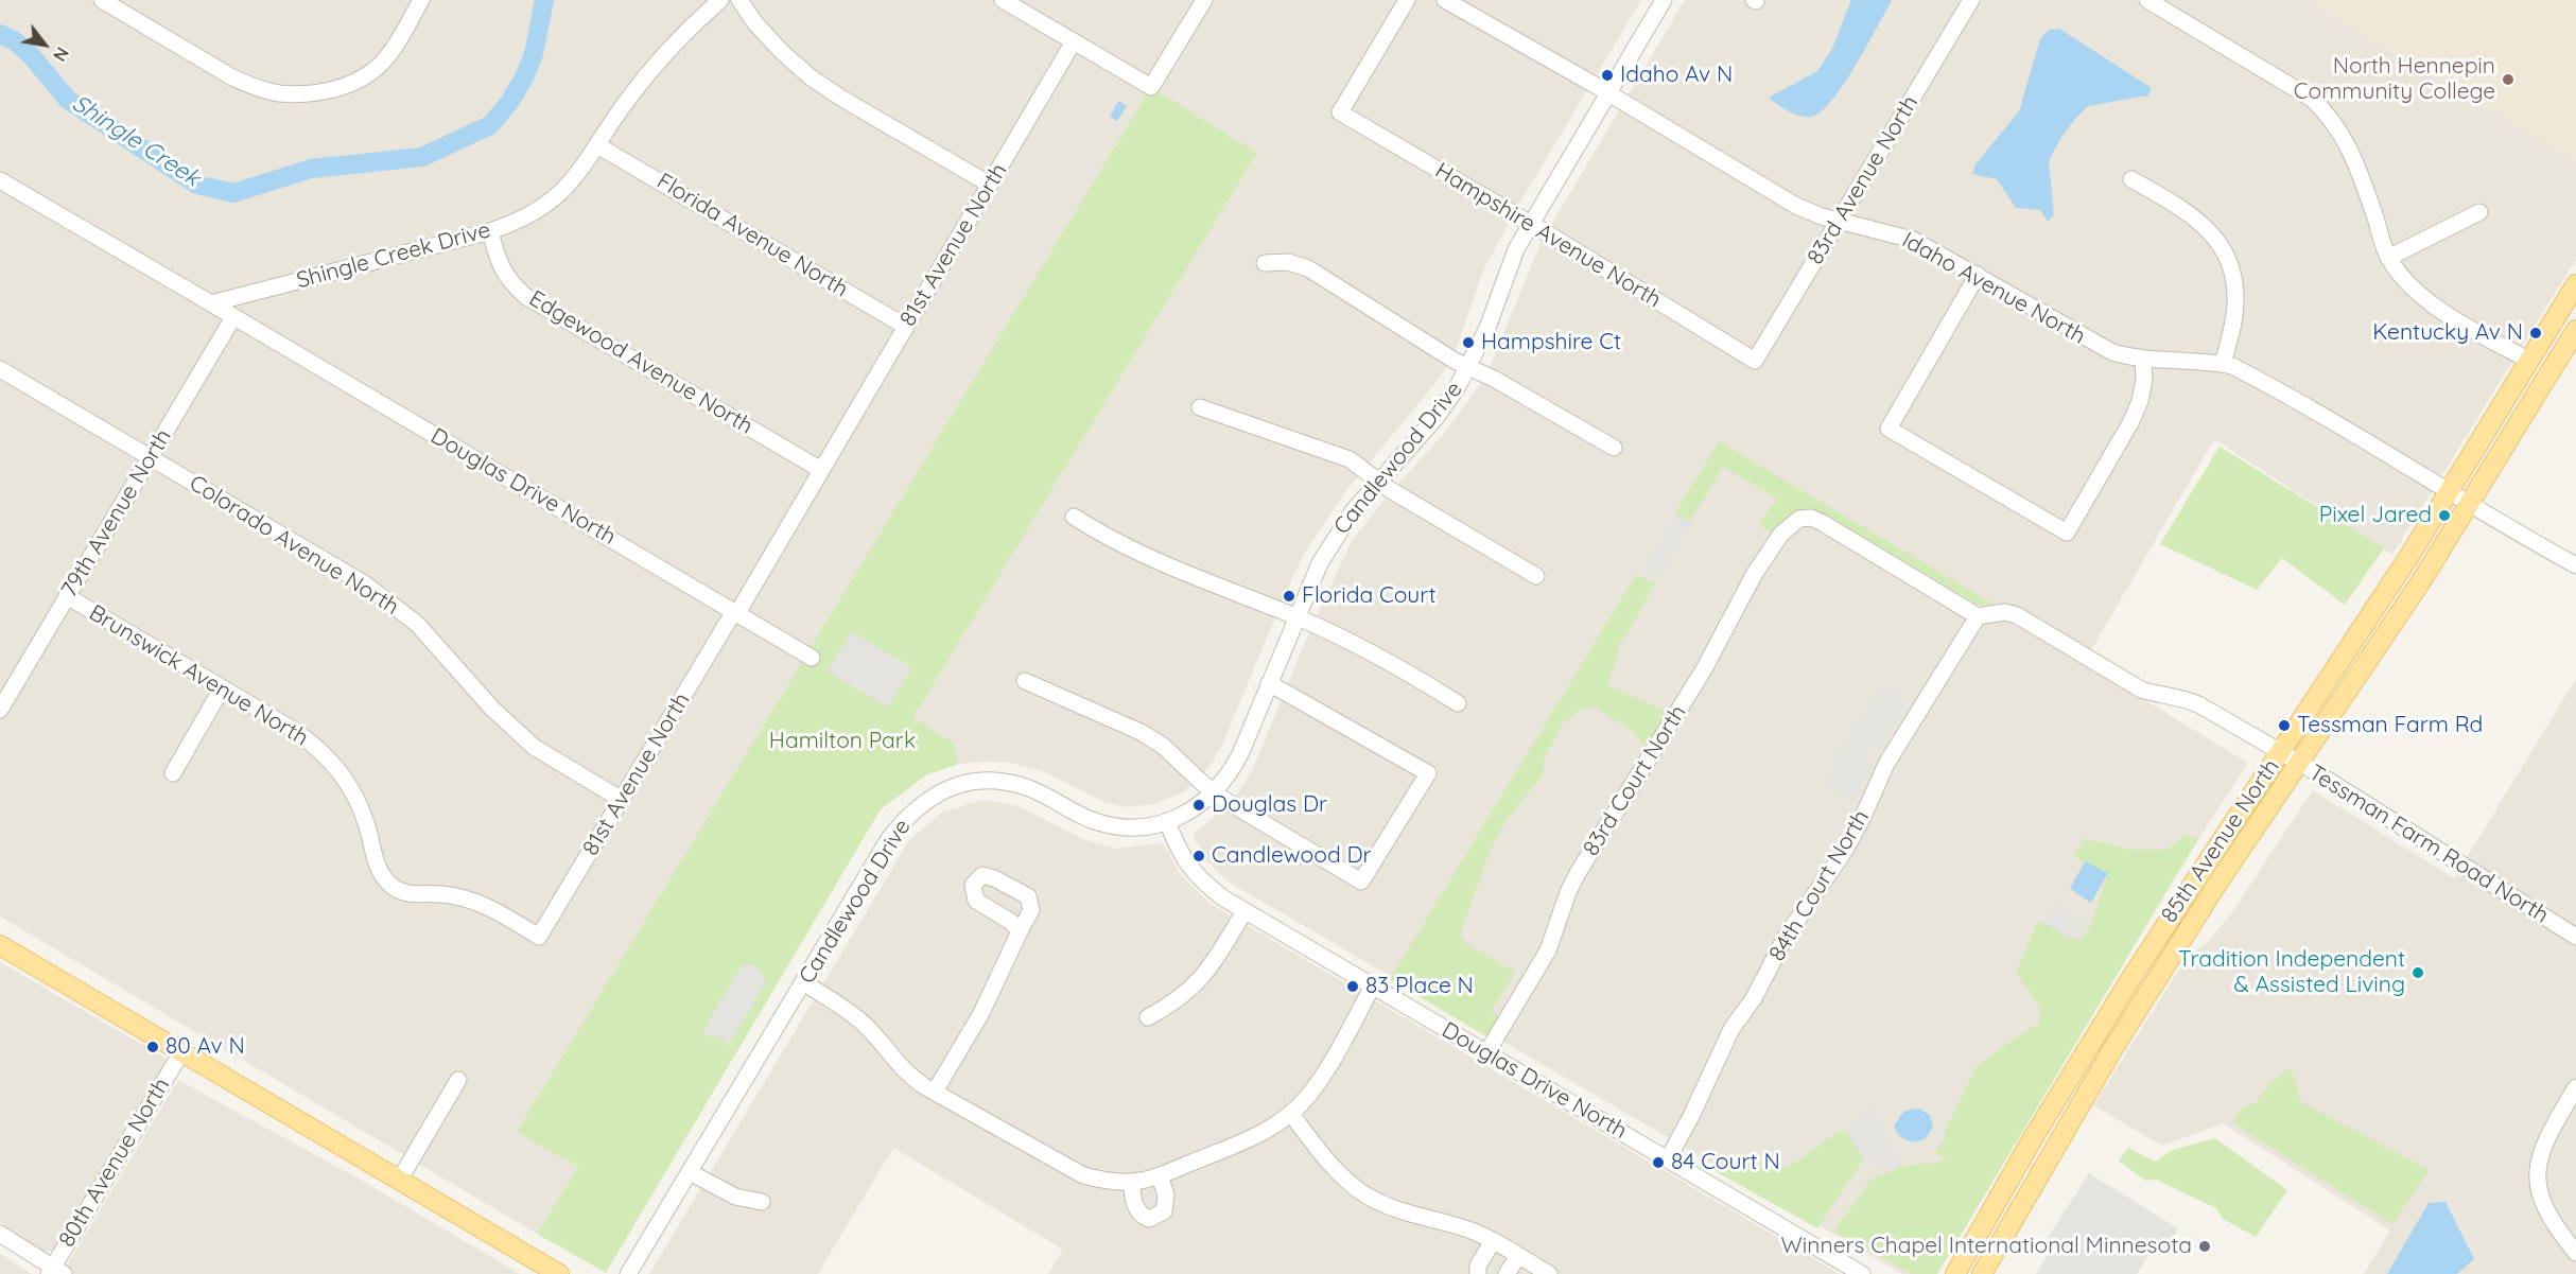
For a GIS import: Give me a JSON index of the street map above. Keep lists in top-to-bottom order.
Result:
{
  "streets": {
    "main road": ["85th Avenue North"],
    "street": [
      "83rd Avenue North",
      "Florida Avenue North",
      "Hampshire Avenue North",
      "81st Avenue North",
      "Shingle Creek Drive",
      "Idaho Avenue North",
      "Edgewood Avenue North",
      "Candlewood Drive",
      "Douglas Drive North",
      "79th Avenue North",
      "Colorado Avenue North",
      "Brunswick Avenue North",
      "83rd Court North",
      "Tessman Farm Road North",
      "84th Court North",
      "80th Avenue North"
    ]
  },
  "crossings": [
    ["83rd Avenue North", "Hampshire Avenue North"],
    ["83rd Avenue North", "Idaho Avenue North"],
    ["Florida Avenue North", "81st Avenue North"],
    ["Florida Avenue North", "Shingle Creek Drive"],
    ["Hampshire Avenue North", "Candlewood Drive"],
    ["81st Avenue North", "Edgewood Avenue North"],
    ["81st Avenue North", "Douglas Drive North"],
    ["81st Avenue North", "Colorado Avenue North"],
    ["81st Avenue North", "Brunswick Avenue North"],
    ["Shingle Creek Drive", "Edgewood Avenue North"],
    ["Shingle Creek Drive", "Douglas Drive North"],
    ["Idaho Avenue North", "Candlewood Drive"],
    ["Idaho Avenue North", "85th Avenue North"],
    ["Candlewood Drive", "Douglas Drive North"],
    ["Douglas Drive North", "79th Avenue North"],
    ["Douglas Drive North", "83rd Court North"],
    ["Douglas Drive North", "84th Court North"],
    ["79th Avenue North", "Colorado Avenue North"],
    ["79th Avenue North", "Brunswick Avenue North"],
    ["83rd Court North", "Tessman Farm Road North"],
    ["83rd Court North", "84th Court North"],
    ["85th Avenue North", "Tessman Farm Road North"],
    ["Tessman Farm Road North", "84th Court North"]
  ],
  "water": ["Shingle Creek"],
  "parks": ["Hamilton Park"],
  "places": [
    "Idaho Av N",
    "North Hennepin Community College",
    "Kentucky Av N",
    "Hampshire Ct",
    "Pixel Jared",
    "Florida Court",
    "Tessman Farm Rd",
    "Douglas Dr",
    "Candlewood Dr",
    "Tradition Independent & Assisted Living",
    "83 Place N",
    "80 Av N",
    "84 Court N",
    "Winners Chapel International Minnesota"
  ],
  "north": "bottom right"
}
